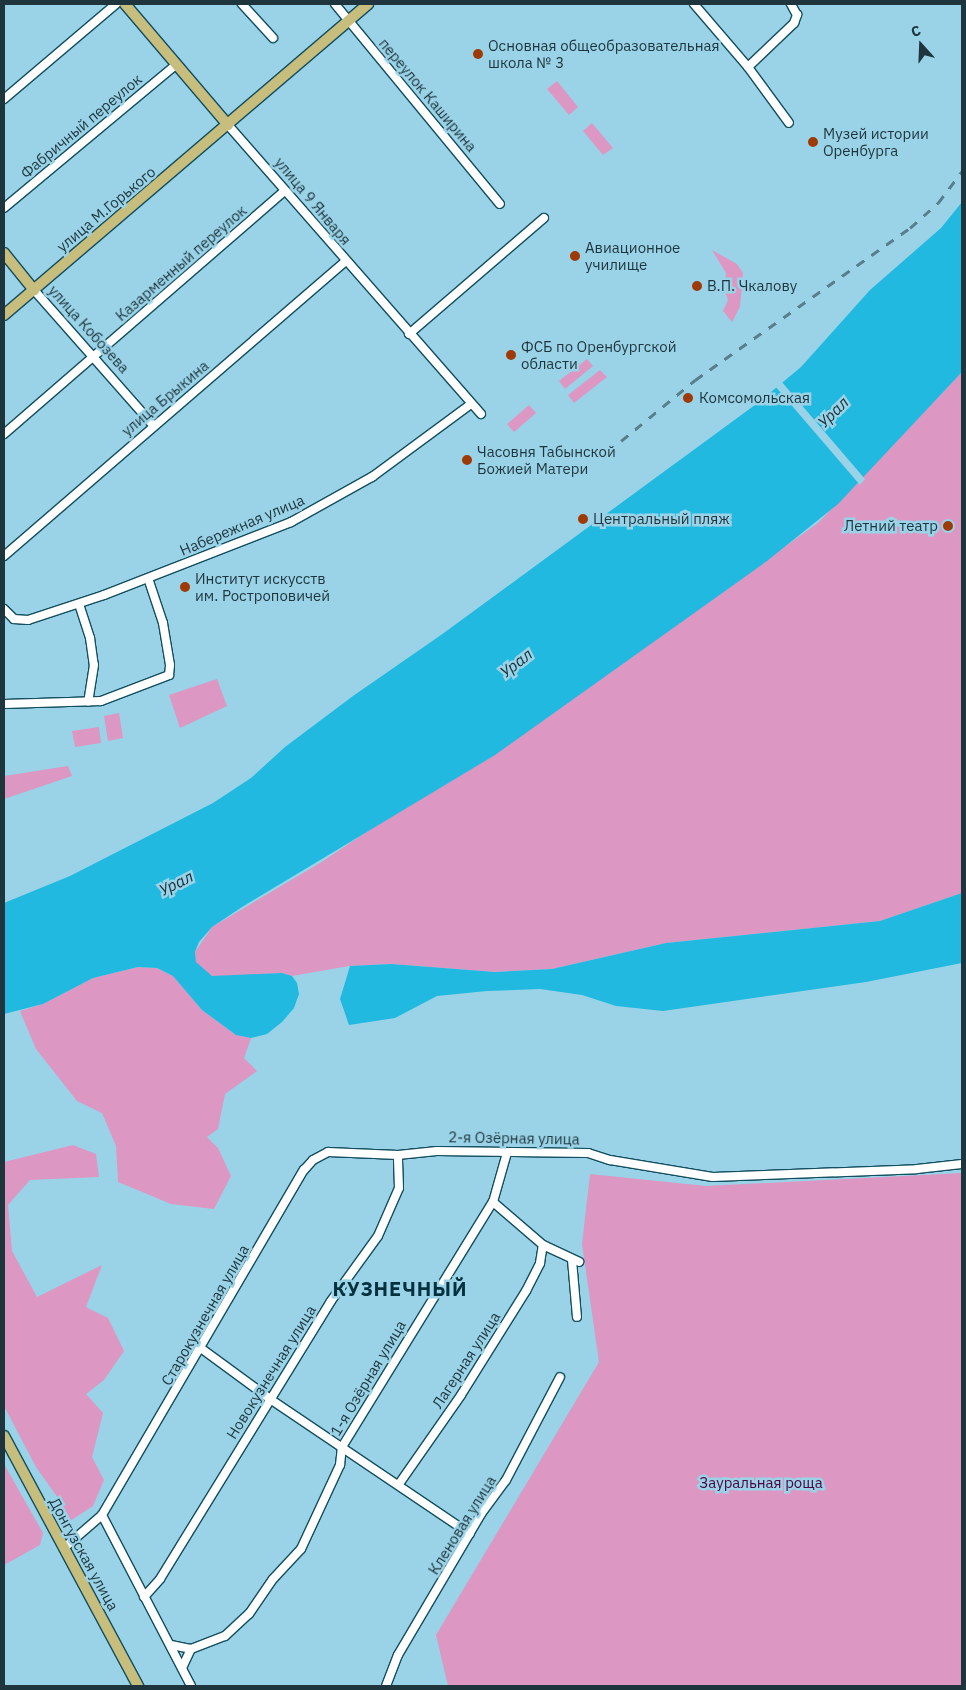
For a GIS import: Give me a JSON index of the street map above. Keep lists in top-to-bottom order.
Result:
{
  "streets": {
    "main road": [
      "улица 9 Января",
      "улица М.Горького",
      "улица Кобозева",
      "Донгузская улица"
    ],
    "street": [
      "переулок Каширина",
      "Фабричный переулок",
      "Казарменный переулок",
      "улица Брыкина",
      "Набережная улица",
      "2-я Озёрная улица",
      "Старокузнечная улица",
      "Лагерная улица",
      "Новокузнечная улица",
      "1-я Озёрная улица",
      "Кленовая улица"
    ]
  },
  "crossings": [
    ["переулок Каширина", "улица М.Горького"],
    ["Фабричный переулок", "улица 9 Января"],
    ["улица 9 Января", "улица М.Горького"],
    ["улица 9 Января", "Казарменный переулок"],
    ["улица 9 Января", "улица Брыкина"],
    ["улица 9 Января", "Набережная улица"],
    ["улица М.Горького", "улица Кобозева"],
    ["Казарменный переулок", "улица Кобозева"],
    ["улица Кобозева", "улица Брыкина"],
    ["2-я Озёрная улица", "Старокузнечная улица"],
    ["2-я Озёрная улица", "Новокузнечная улица"],
    ["2-я Озёрная улица", "1-я Озёрная улица"],
    ["Старокузнечная улица", "Новокузнечная улица"],
    ["Старокузнечная улица", "Донгузская улица"]
  ],
  "districts": ["КУЗНЕЧНЫЙ"],
  "water": ["Урал"],
  "parks": ["Зауральная роща"],
  "places": [
    "Основная общеобразовательная школа № 3",
    "Музей истории Оренбурга",
    "Авиационное училище",
    "В.П. Чкалову",
    "ФСБ по Оренбургской области",
    "Комсомольская",
    "Часовня Табынской Божией Матери",
    "Центральный пляж",
    "Летний театр",
    "Институт искусств им. Ростроповичей"
  ],
  "north": "top"
}
